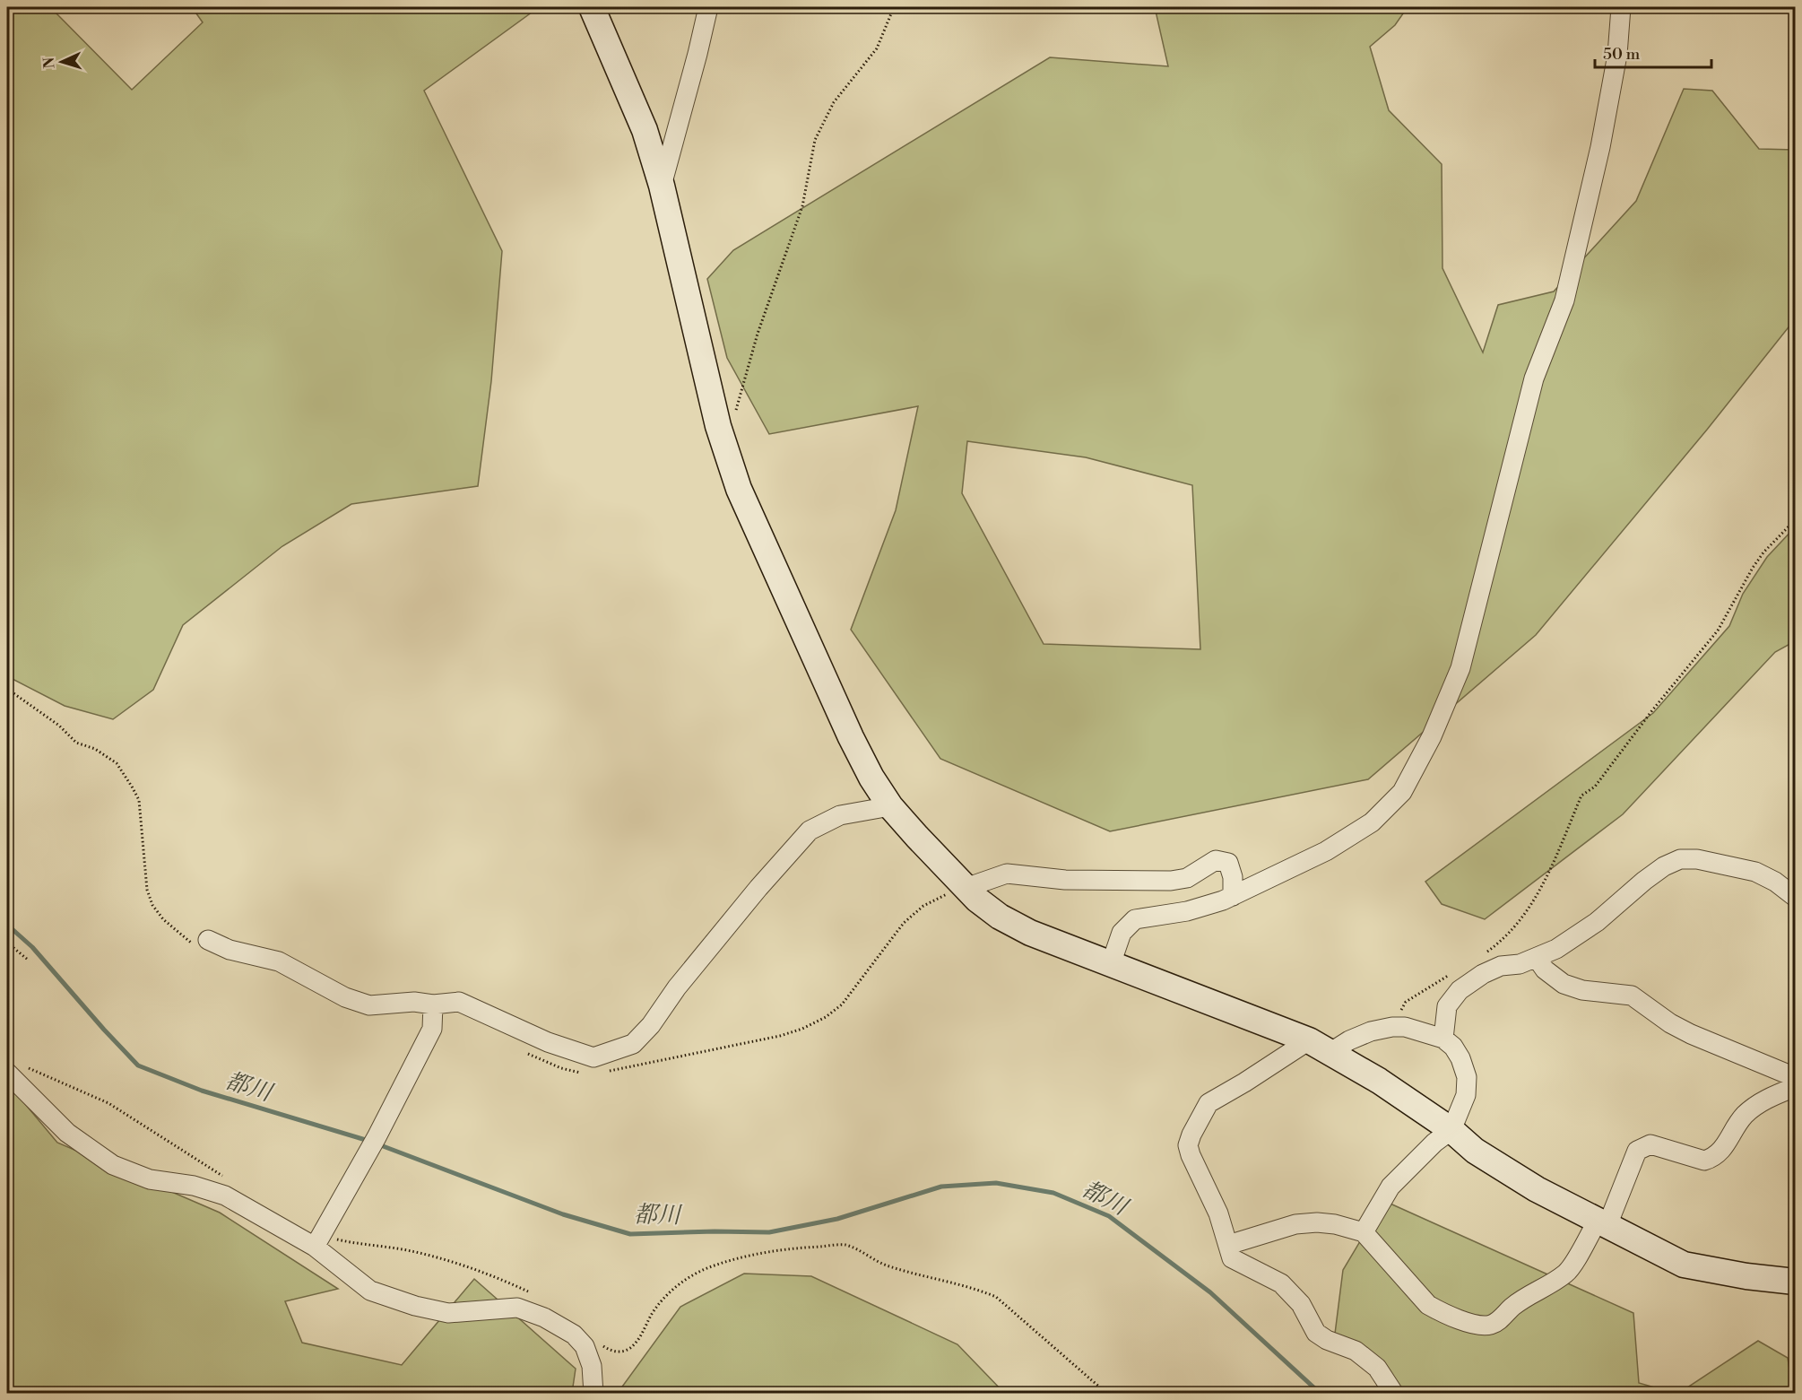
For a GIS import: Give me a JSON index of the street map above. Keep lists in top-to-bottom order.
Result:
{
  "water": ["都川"],
  "scale_bar": "50 m",
  "north": "left"
}
